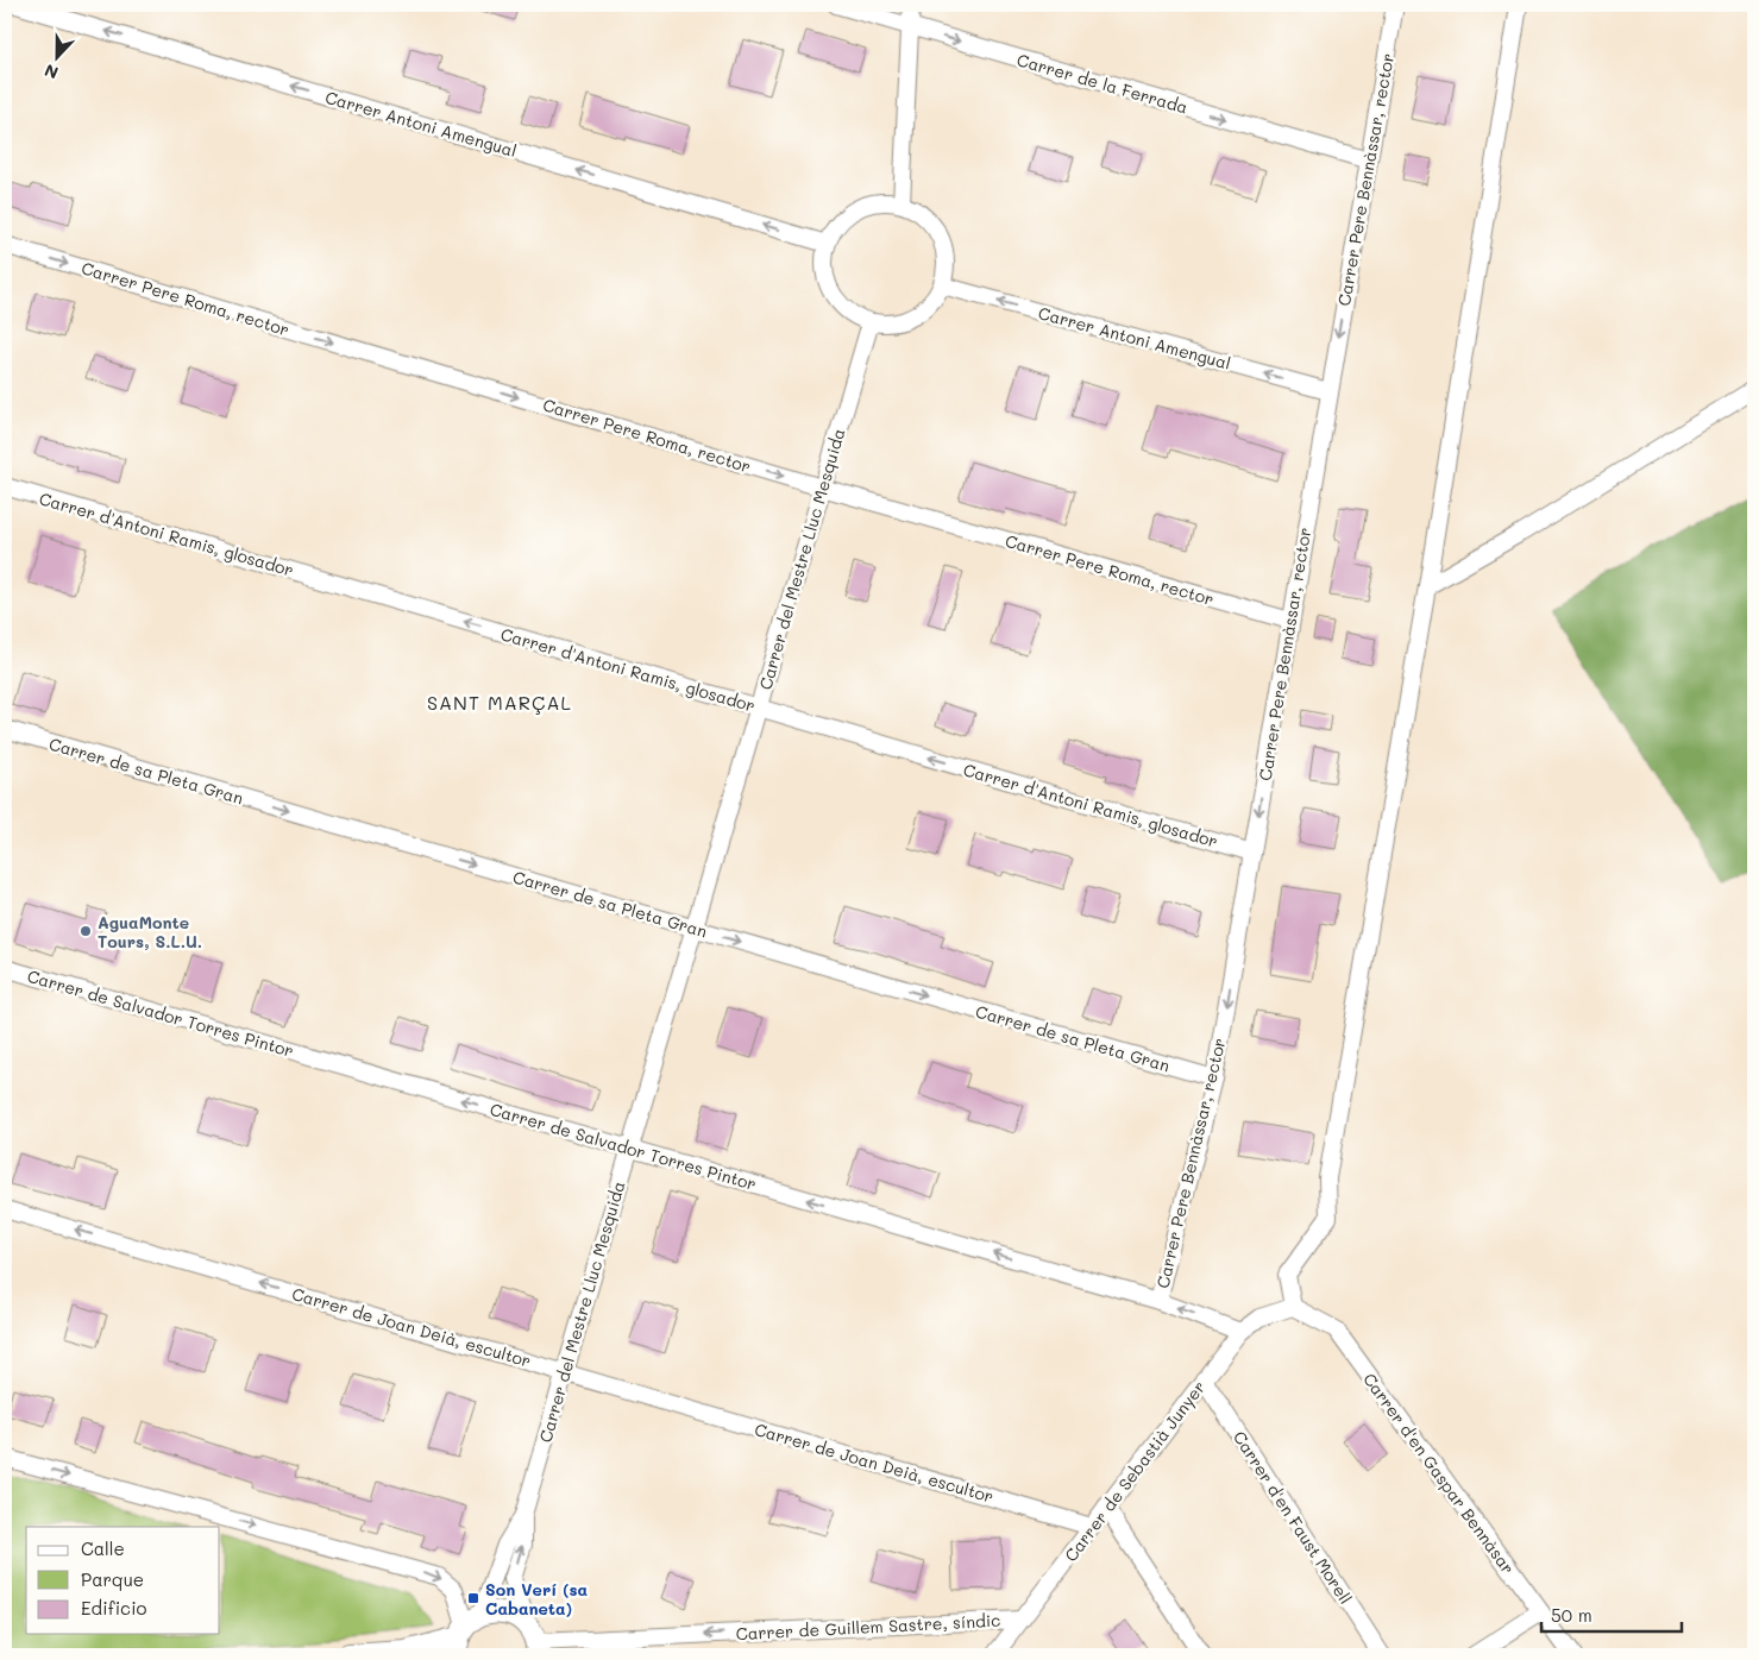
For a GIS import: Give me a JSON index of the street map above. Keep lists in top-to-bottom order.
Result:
{
  "streets": {
    "street": [
      "Carrer de la Ferrada",
      "Carrer Antoni Amengual",
      "Carrer Pere Bennàssar, rector",
      "Carrer Pere Roma, rector",
      "Carrer d'Antoni Ramis, glosador",
      "Carrer del Mestre Lluc Mesquida",
      "Carrer de sa Pleta Gran",
      "Carrer de Salvador Torres Pintor",
      "Carrer de Joan Deià, escultor",
      "Carrer de Sebastià Junyer",
      "Carrer d'en Gaspar Bennàsar",
      "Carrer d'en Faust Morell",
      "Carrer de Guillem Sastre, síndic"
    ]
  },
  "crossings": [
    ["Carrer de la Ferrada", "Carrer Pere Bennàssar, rector"],
    ["Carrer Antoni Amengual", "Carrer Pere Bennàssar, rector"],
    ["Carrer Antoni Amengual", "Carrer del Mestre Lluc Mesquida"],
    ["Carrer Pere Bennàssar, rector", "Carrer Pere Roma, rector"],
    ["Carrer Pere Bennàssar, rector", "Carrer d'Antoni Ramis, glosador"],
    ["Carrer Pere Bennàssar, rector", "Carrer de sa Pleta Gran"],
    ["Carrer Pere Bennàssar, rector", "Carrer de Salvador Torres Pintor"],
    ["Carrer Pere Roma, rector", "Carrer del Mestre Lluc Mesquida"],
    ["Carrer d'Antoni Ramis, glosador", "Carrer del Mestre Lluc Mesquida"],
    ["Carrer del Mestre Lluc Mesquida", "Carrer de sa Pleta Gran"],
    ["Carrer del Mestre Lluc Mesquida", "Carrer de Salvador Torres Pintor"],
    ["Carrer del Mestre Lluc Mesquida", "Carrer de Joan Deià, escultor"],
    ["Carrer del Mestre Lluc Mesquida", "Carrer de Guillem Sastre, síndic"],
    ["Carrer de Salvador Torres Pintor", "Carrer de Sebastià Junyer"],
    ["Carrer de Joan Deià, escultor", "Carrer de Sebastià Junyer"],
    ["Carrer de Sebastià Junyer", "Carrer d'en Gaspar Bennàsar"],
    ["Carrer de Sebastià Junyer", "Carrer d'en Faust Morell"],
    ["Carrer de Sebastià Junyer", "Carrer de Guillem Sastre, síndic"]
  ],
  "one_way": [
    "Carrer de la Ferrada",
    "Carrer Antoni Amengual",
    "Carrer Pere Roma, rector",
    "Carrer d'Antoni Ramis, glosador",
    "Carrer de sa Pleta Gran",
    "Carrer de Salvador Torres Pintor",
    "Carrer de Joan Deià, escultor",
    "Carrer de Guillem Sastre, síndic"
  ],
  "districts": ["SANT MARÇAL"],
  "places": {
    "other": ["AguaMonte Tours, S.L.U."],
    "transit": ["Son Verí (sa Cabaneta)"]
  },
  "legend": ["Calle", "Parque", "Edificio"],
  "scale_bar": "50 m",
  "north": "bottom"
}
